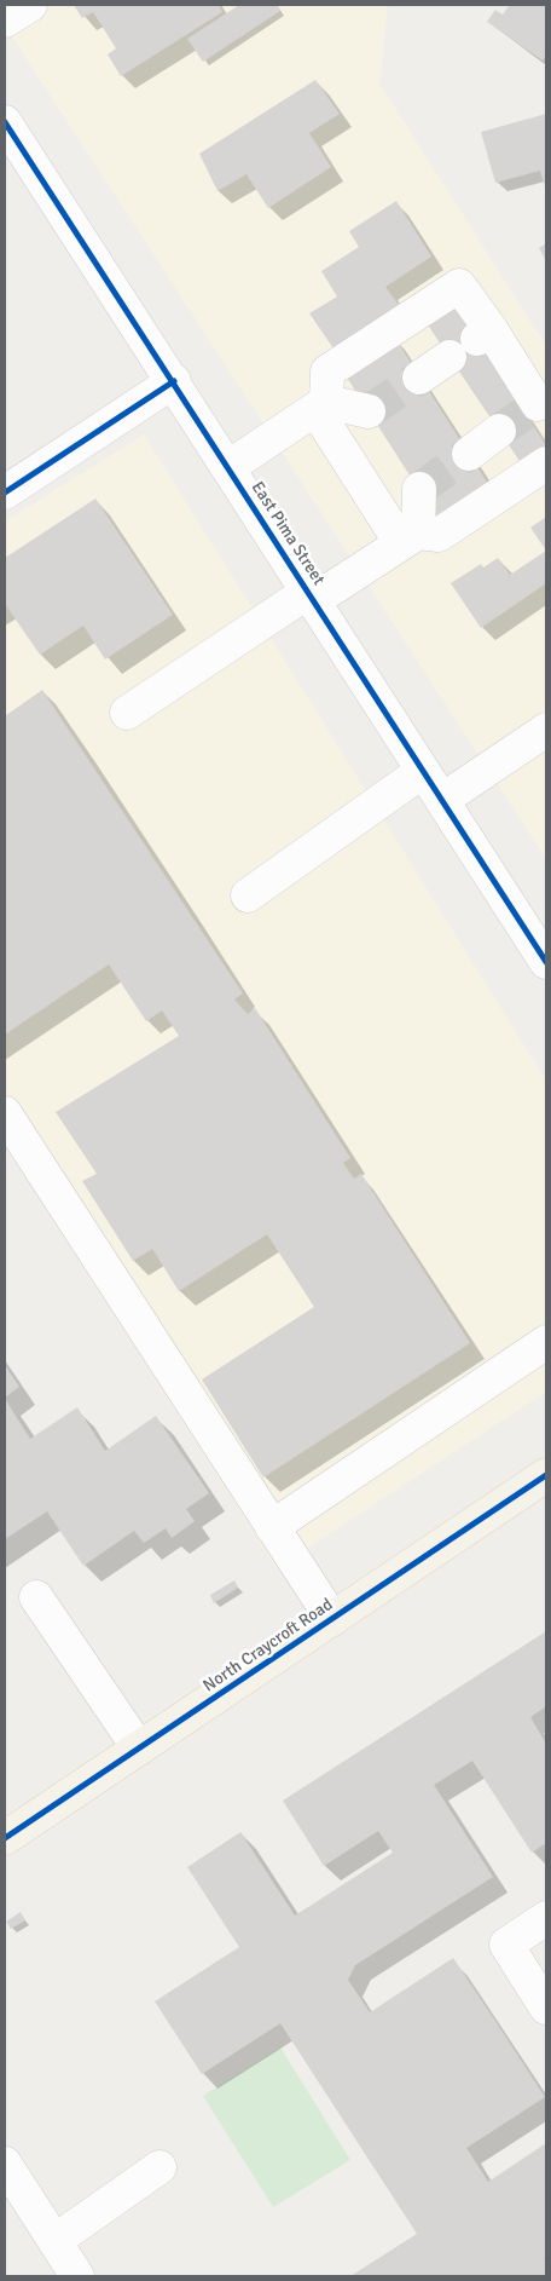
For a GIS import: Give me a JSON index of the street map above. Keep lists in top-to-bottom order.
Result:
{
  "streets": {
    "main road": ["North Craycroft Road"],
    "street": ["East Pima Street"]
  }
}
